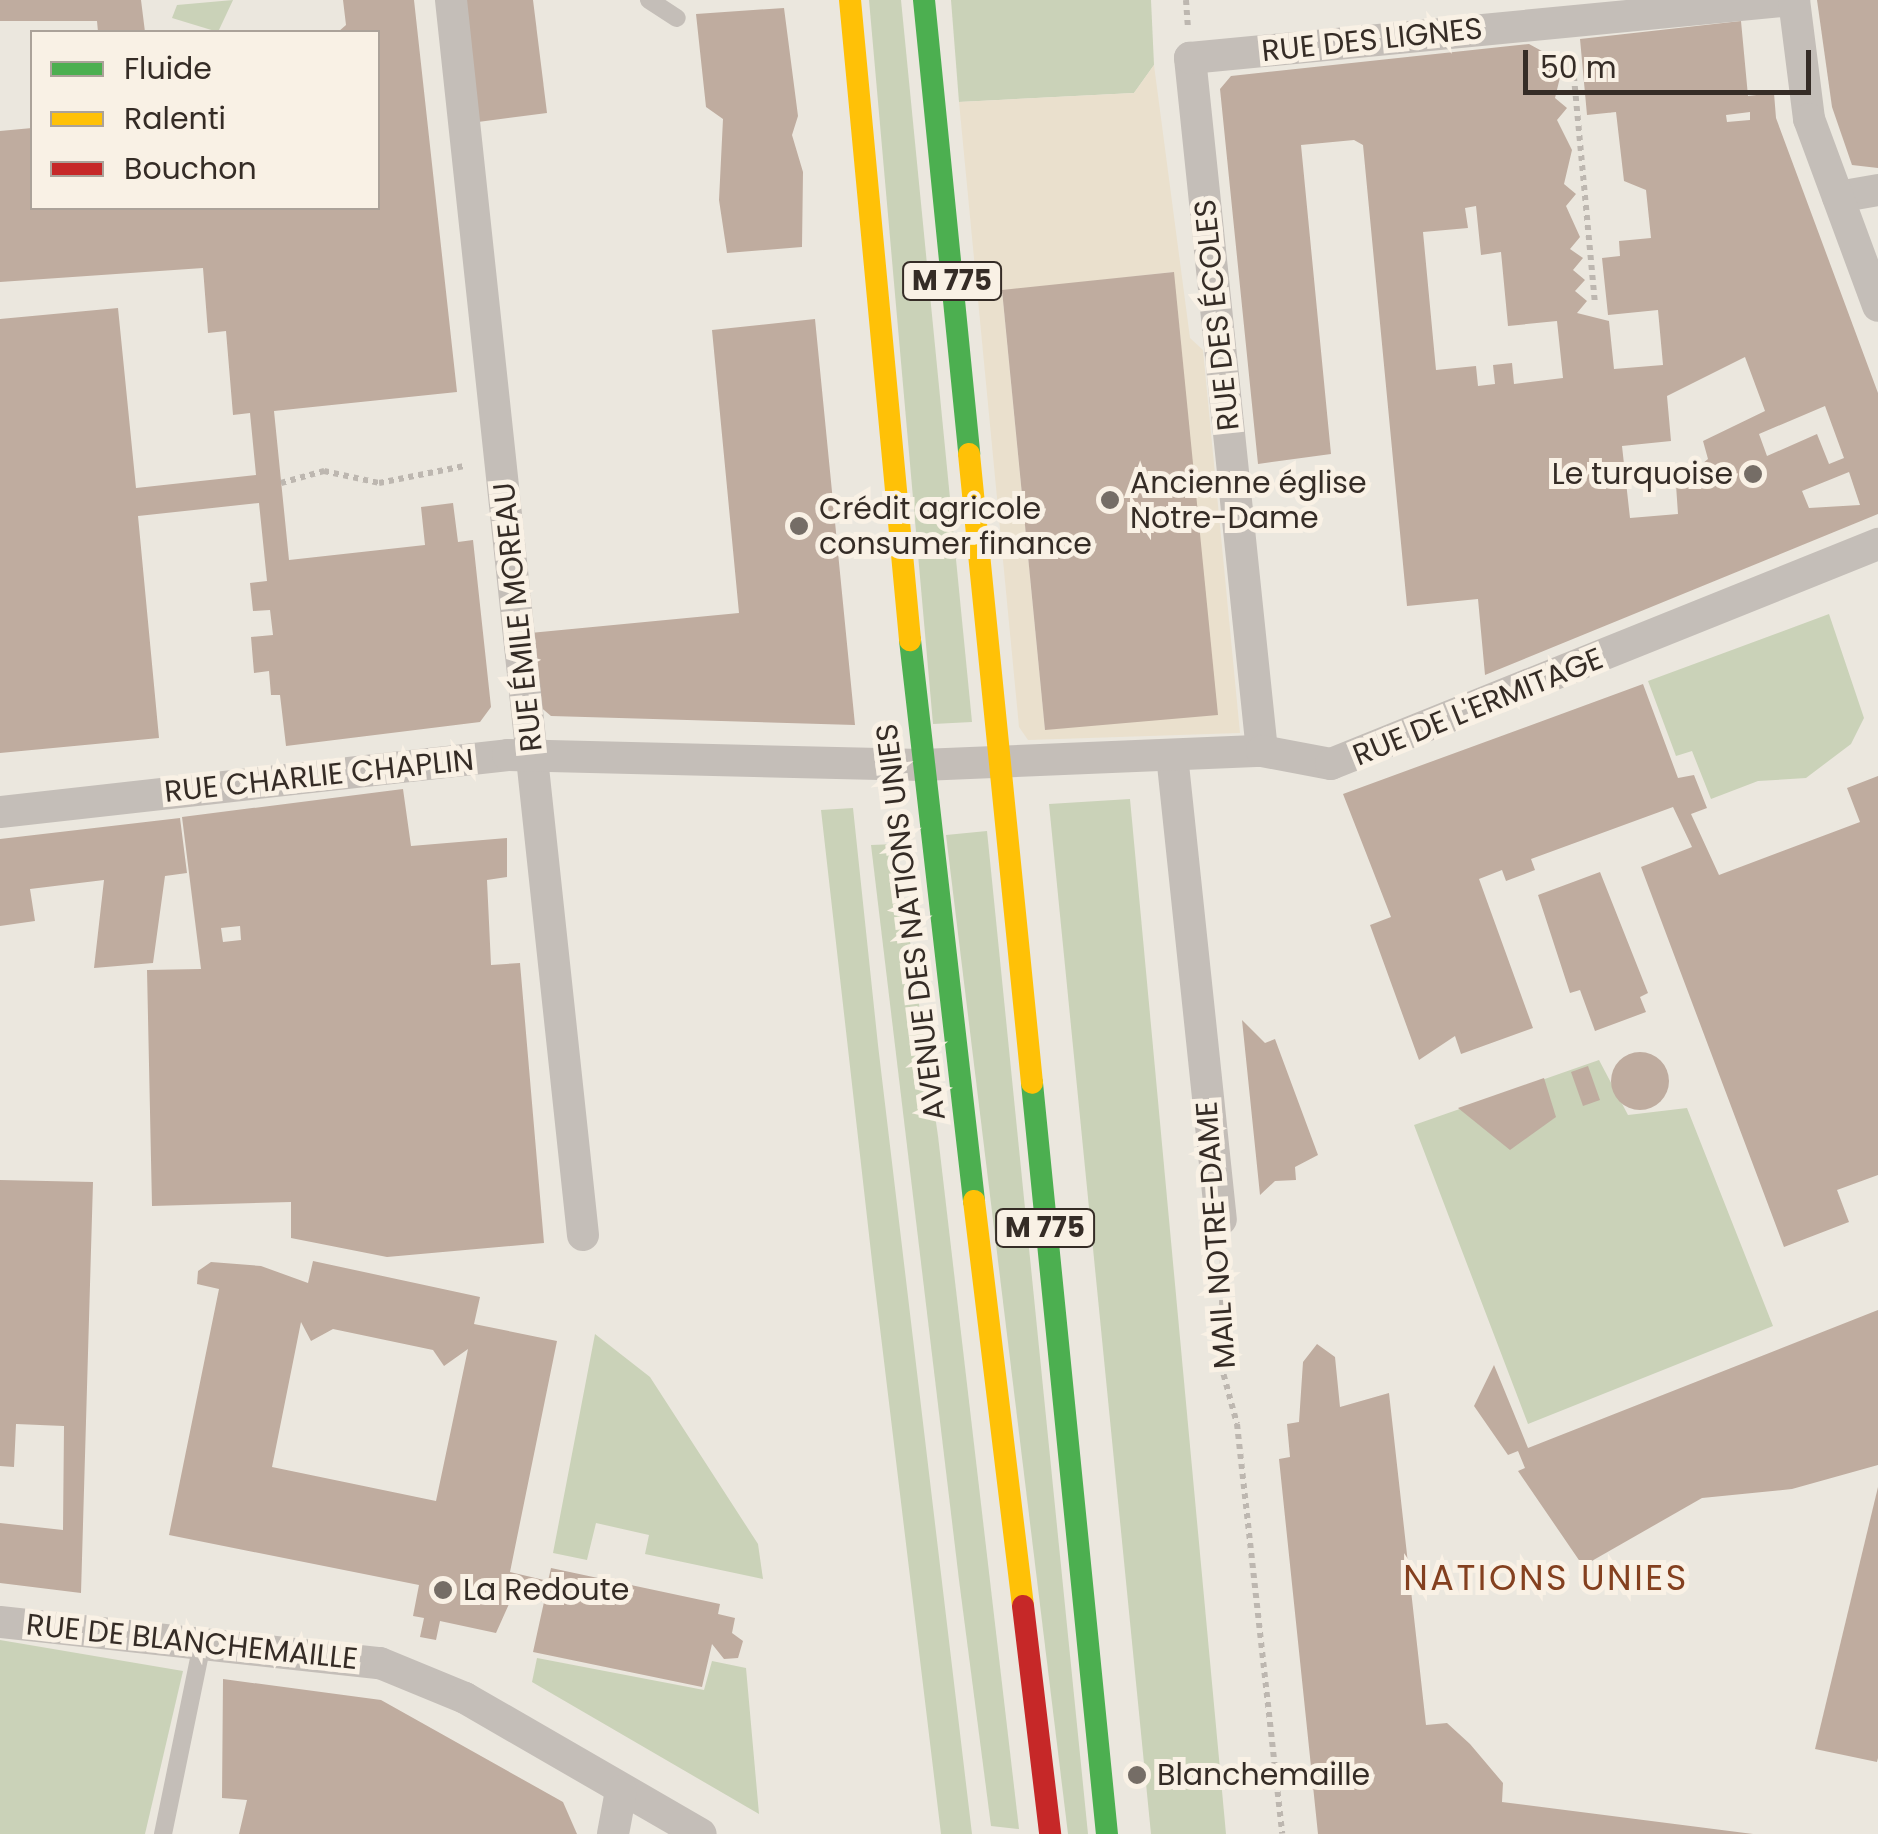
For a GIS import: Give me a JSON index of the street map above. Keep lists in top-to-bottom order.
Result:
{
  "streets": {
    "main road": ["M 775", "AVENUE DES NATIONS UNIES"],
    "street": [
      "RUE DES LIGNES",
      "RUE DES ÉCOLES",
      "RUE ÉMILE MOREAU",
      "RUE DE L'ERMITAGE",
      "RUE CHARLIE CHAPLIN",
      "MAIL NOTRE-DAME",
      "RUE DE BLANCHEMAILLE"
    ]
  },
  "crossings": [
    ["RUE DES LIGNES", "RUE DES ÉCOLES"],
    ["M 775", "RUE DE L'ERMITAGE"],
    ["M 775", "RUE CHARLIE CHAPLIN"],
    ["RUE DES ÉCOLES", "RUE DE L'ERMITAGE"],
    ["RUE ÉMILE MOREAU", "RUE CHARLIE CHAPLIN"],
    ["RUE DE L'ERMITAGE", "RUE CHARLIE CHAPLIN"],
    ["RUE DE L'ERMITAGE", "MAIL NOTRE-DAME"],
    ["RUE CHARLIE CHAPLIN", "AVENUE DES NATIONS UNIES"]
  ],
  "districts": ["NATIONS UNIES"],
  "places": [
    "Le turquoise",
    "Ancienne église Notre-Dame",
    "Crédit agricole consumer finance",
    "La Redoute",
    "Blanchemaille"
  ],
  "legend": ["Fluide", "Ralenti", "Bouchon"],
  "scale_bar": "50 m"
}
